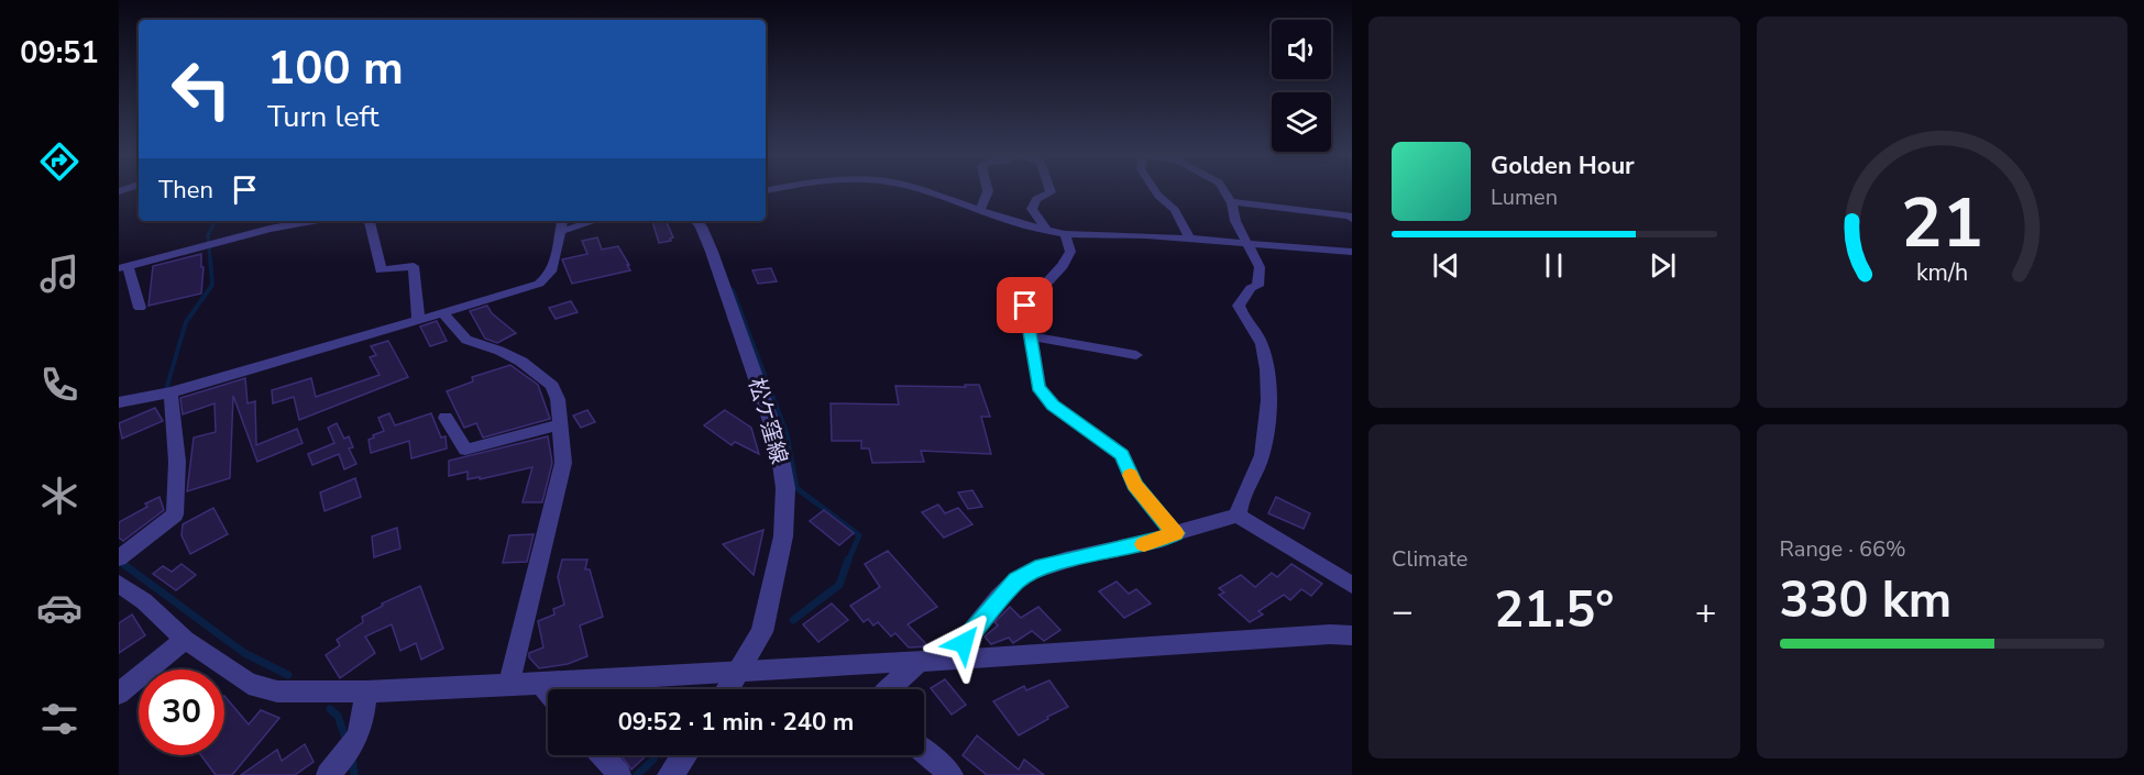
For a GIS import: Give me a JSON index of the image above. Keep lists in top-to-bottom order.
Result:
{
  "streets": {
    "street": ["松ケ窪線"]
  },
  "page": {
    "tabs": "09:51",
    "turn": ["100 m", "Turn left"],
    "song": ["Golden Hour", "Lumen"],
    "then": "Then",
    "tile": [
      "Climate",
      ["Range · 66%", "330 km"]
    ],
    "heat": ["−", "21.5°", "+"],
    "limit": "30",
    "trip": "09:52 · 1 min · 240 m",
    "gauge": ["21", "km/h"]
  }
}
